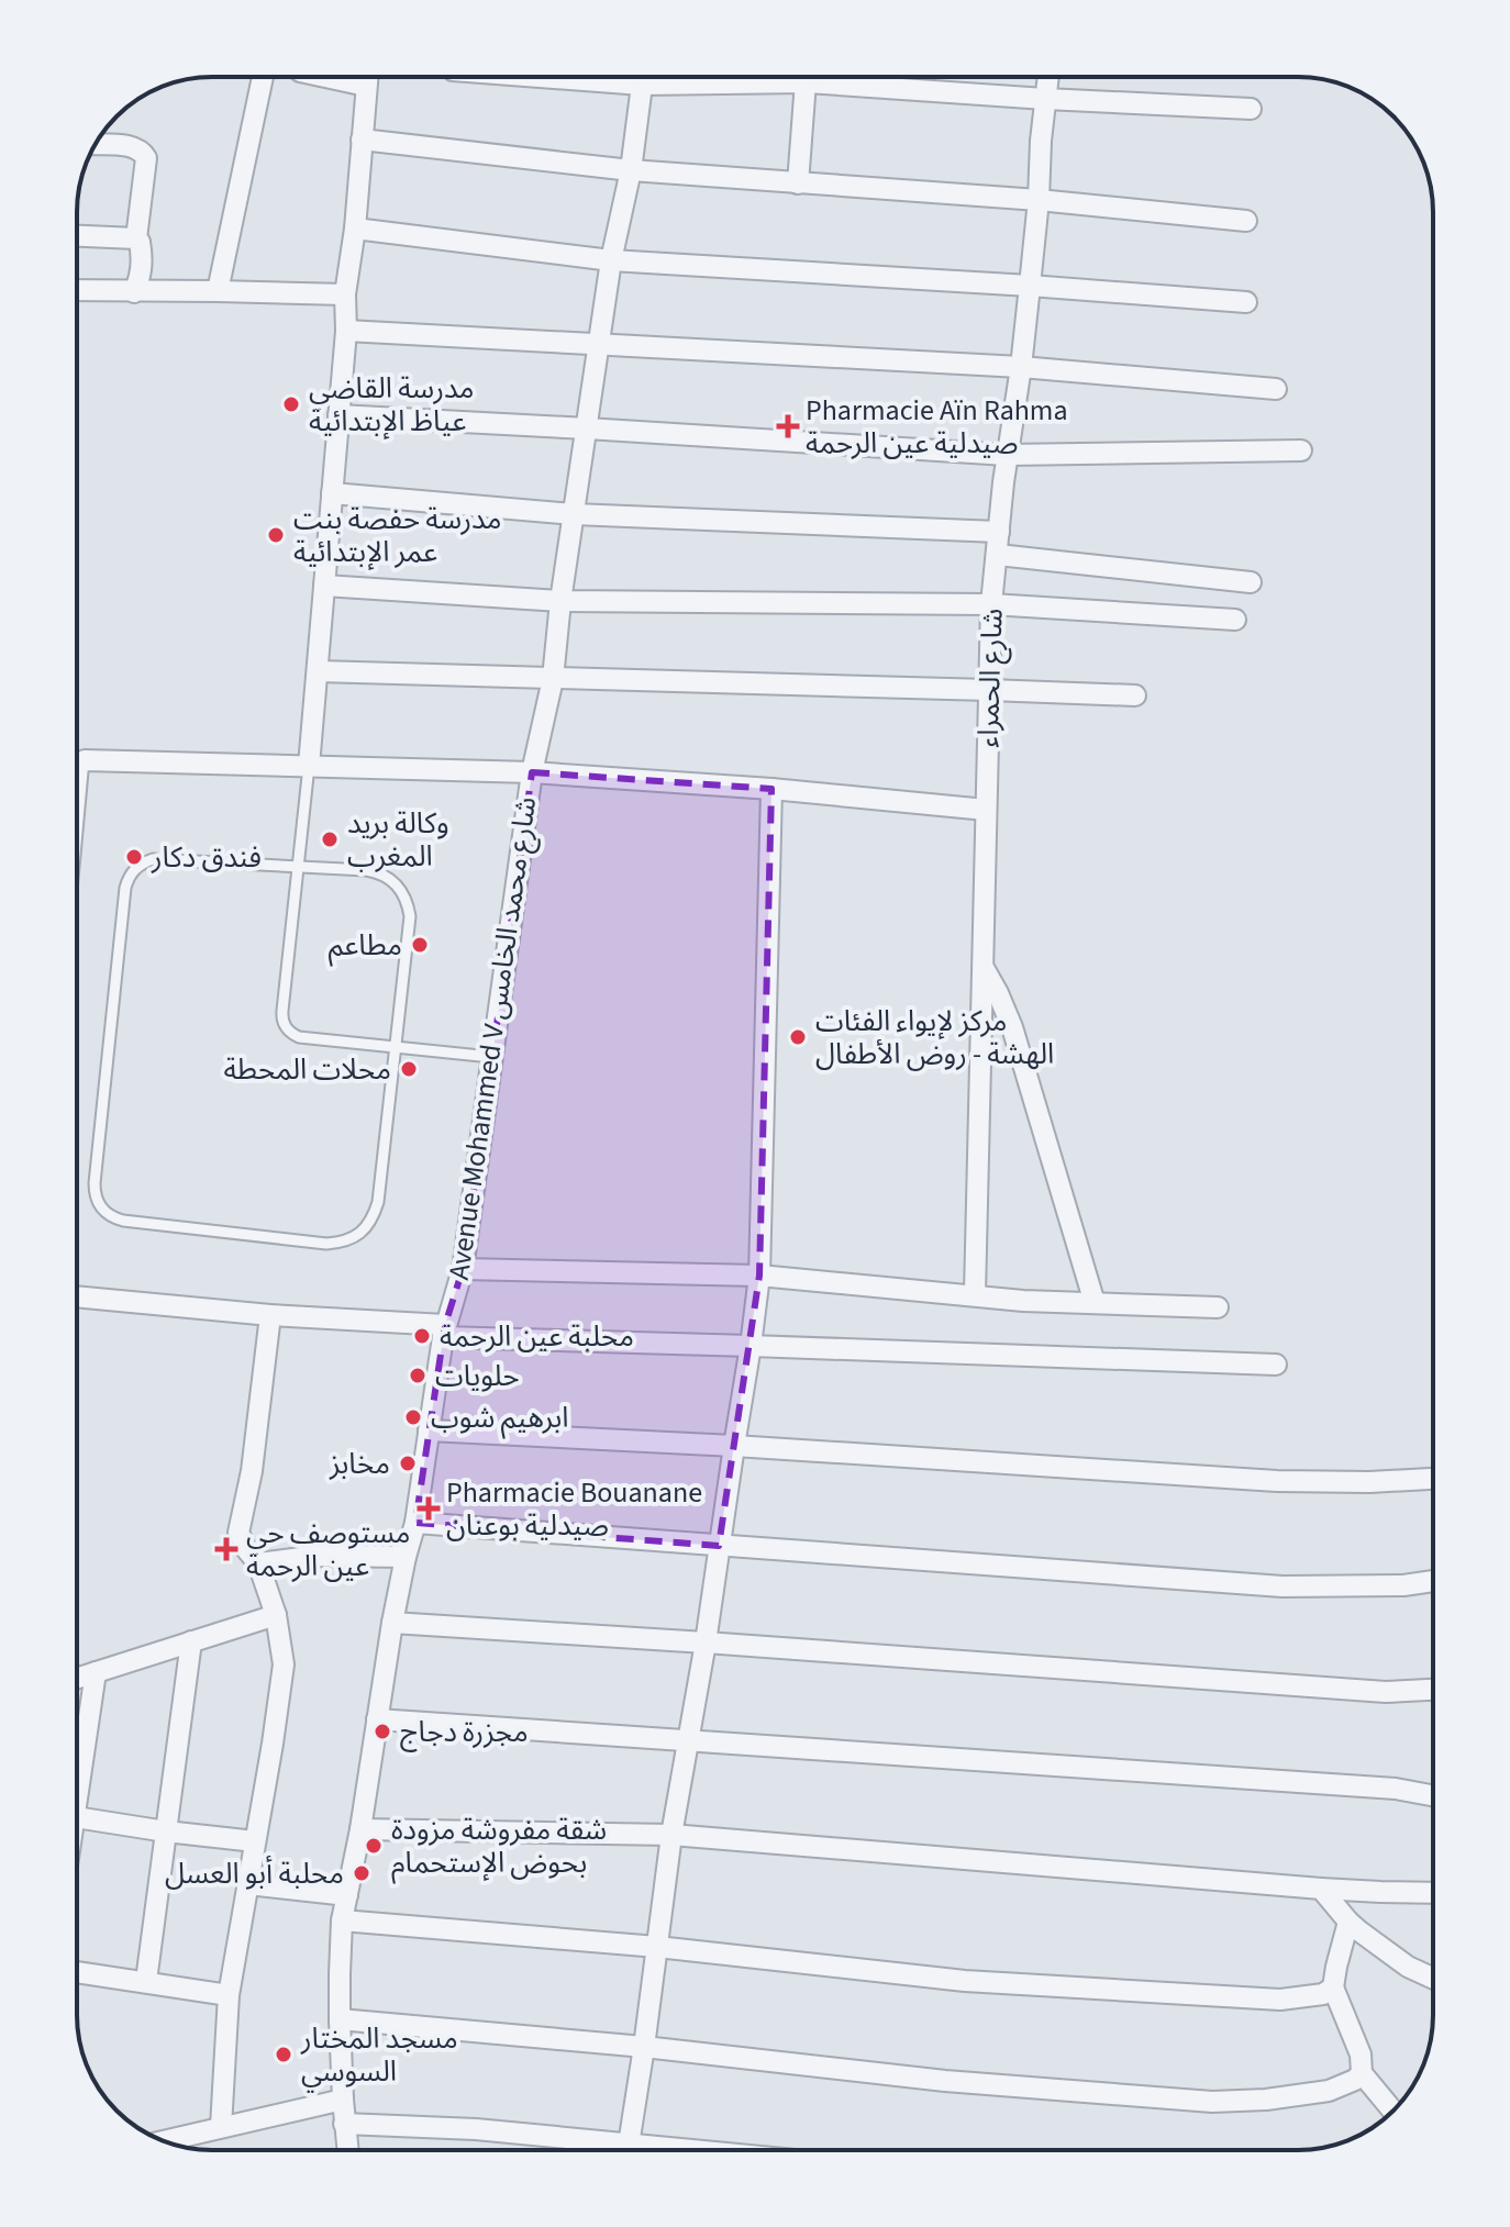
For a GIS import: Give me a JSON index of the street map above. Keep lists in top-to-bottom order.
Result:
{
  "streets": {
    "street": ["شارع الحمراء", "Avenue Mohammed V شارع محمد الخامس"]
  },
  "places": {
    "other": [
      "مدرسة القاضي عياظ الإبتدائية",
      "مدرسة حفصة بنت عمر الإبتدائية",
      "وكالة بريد المغرب",
      "فندق دكار",
      "مطاعم",
      "مركز لإيواء الفئات الهشة - روض الأطفال",
      "محلات المحطة",
      "محلبة عين الرحمة",
      "حلويات",
      "ابرهيم شوب",
      "مخابز",
      "مجزرة دجاج",
      "شقة مفروشة مزودة بحوض الإستحمام",
      "محلبة أبو العسل",
      "مسجد المختار السوسي"
    ],
    "health": ["Pharmacie Aïn Rahma صيدلية عين الرحمة", "Pharmacie Bouanane صيدلية بوعنان", "مستوصف حي عين الرحمة"]
  }
}
